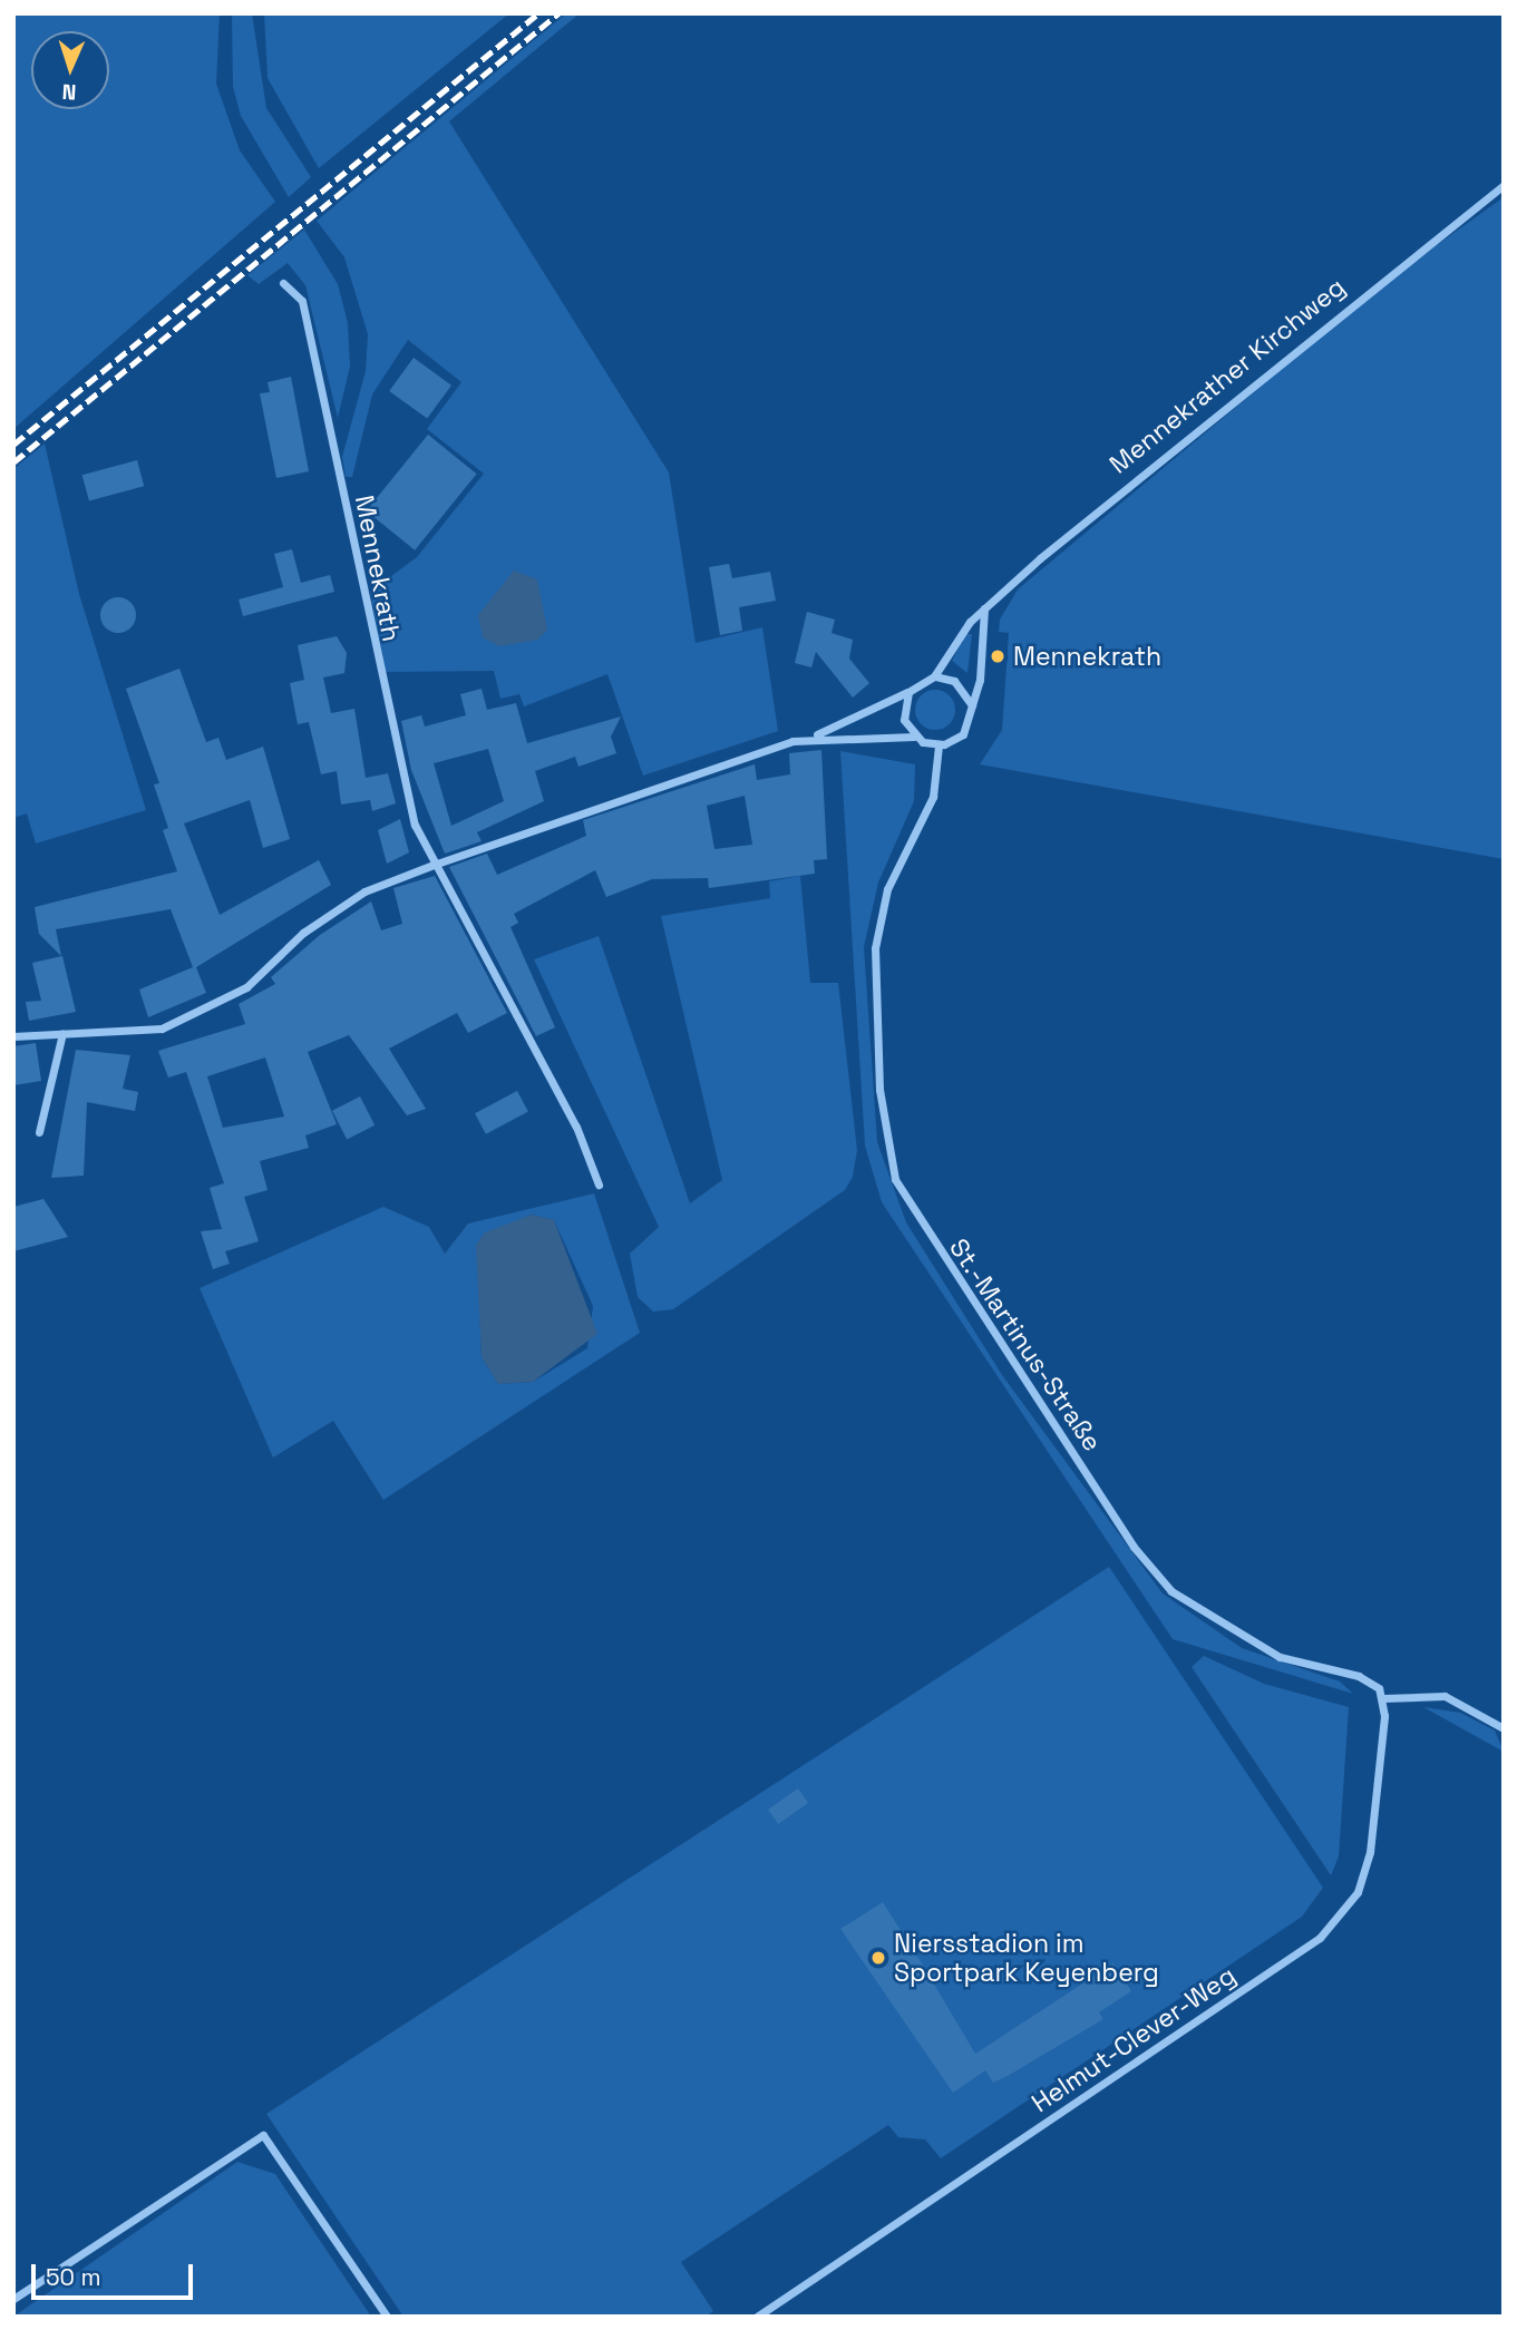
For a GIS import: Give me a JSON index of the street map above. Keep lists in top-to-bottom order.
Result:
{
  "streets": {
    "street": [
      "Mennekrather Kirchweg",
      "Mennekrath",
      "St.-Martinus-Straße",
      "Helmut-Clever-Weg"
    ]
  },
  "crossings": [
    ["Mennekrather Kirchweg", "St.-Martinus-Straße"],
    ["St.-Martinus-Straße", "Helmut-Clever-Weg"]
  ],
  "places": ["Mennekrath", "Niersstadion im Sportpark Keyenberg"],
  "scale_bar": "50 m",
  "north": "bottom"
}
